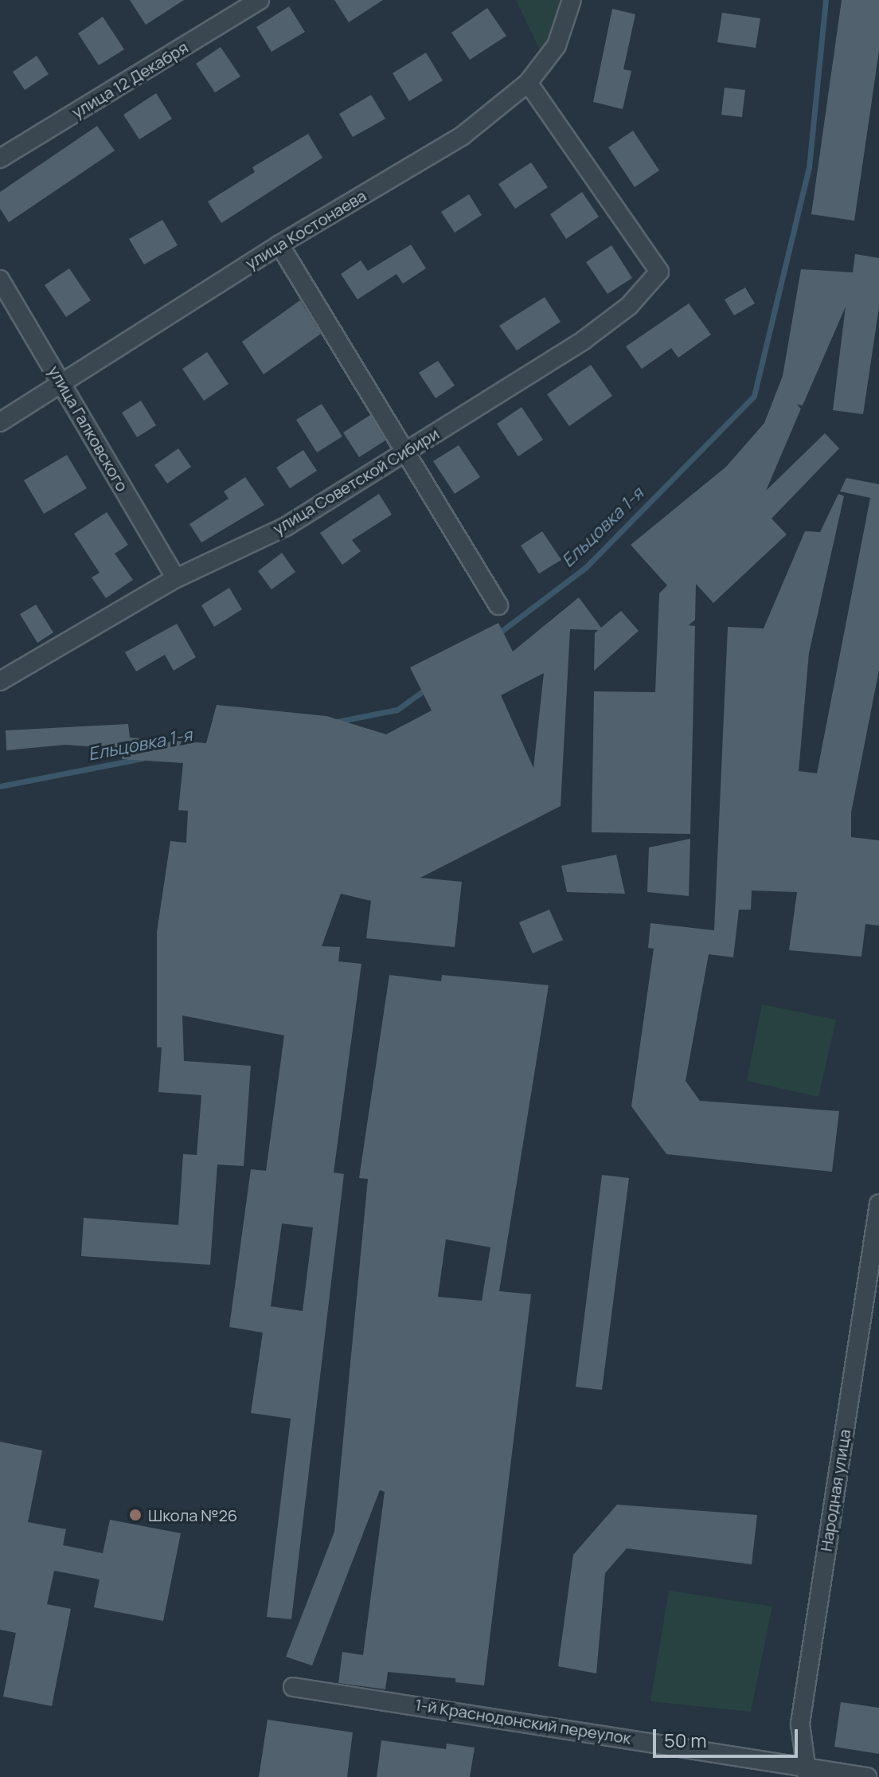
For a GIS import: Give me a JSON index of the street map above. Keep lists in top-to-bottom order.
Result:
{
  "streets": {
    "street": [
      "улица 12 Декабря",
      "улица Костонаева",
      "улица Галковского",
      "улица Советской Сибири",
      "Народная улица",
      "1-й Краснодонский переулок"
    ]
  },
  "crossings": [
    ["улица Костонаева", "улица Галковского"],
    ["улица Костонаева", "улица Советской Сибири"],
    ["улица Галковского", "улица Советской Сибири"],
    ["Народная улица", "1-й Краснодонский переулок"]
  ],
  "water": ["Ельцовка 1-я"],
  "places": ["Школа №26"],
  "scale_bar": "50 m"
}
